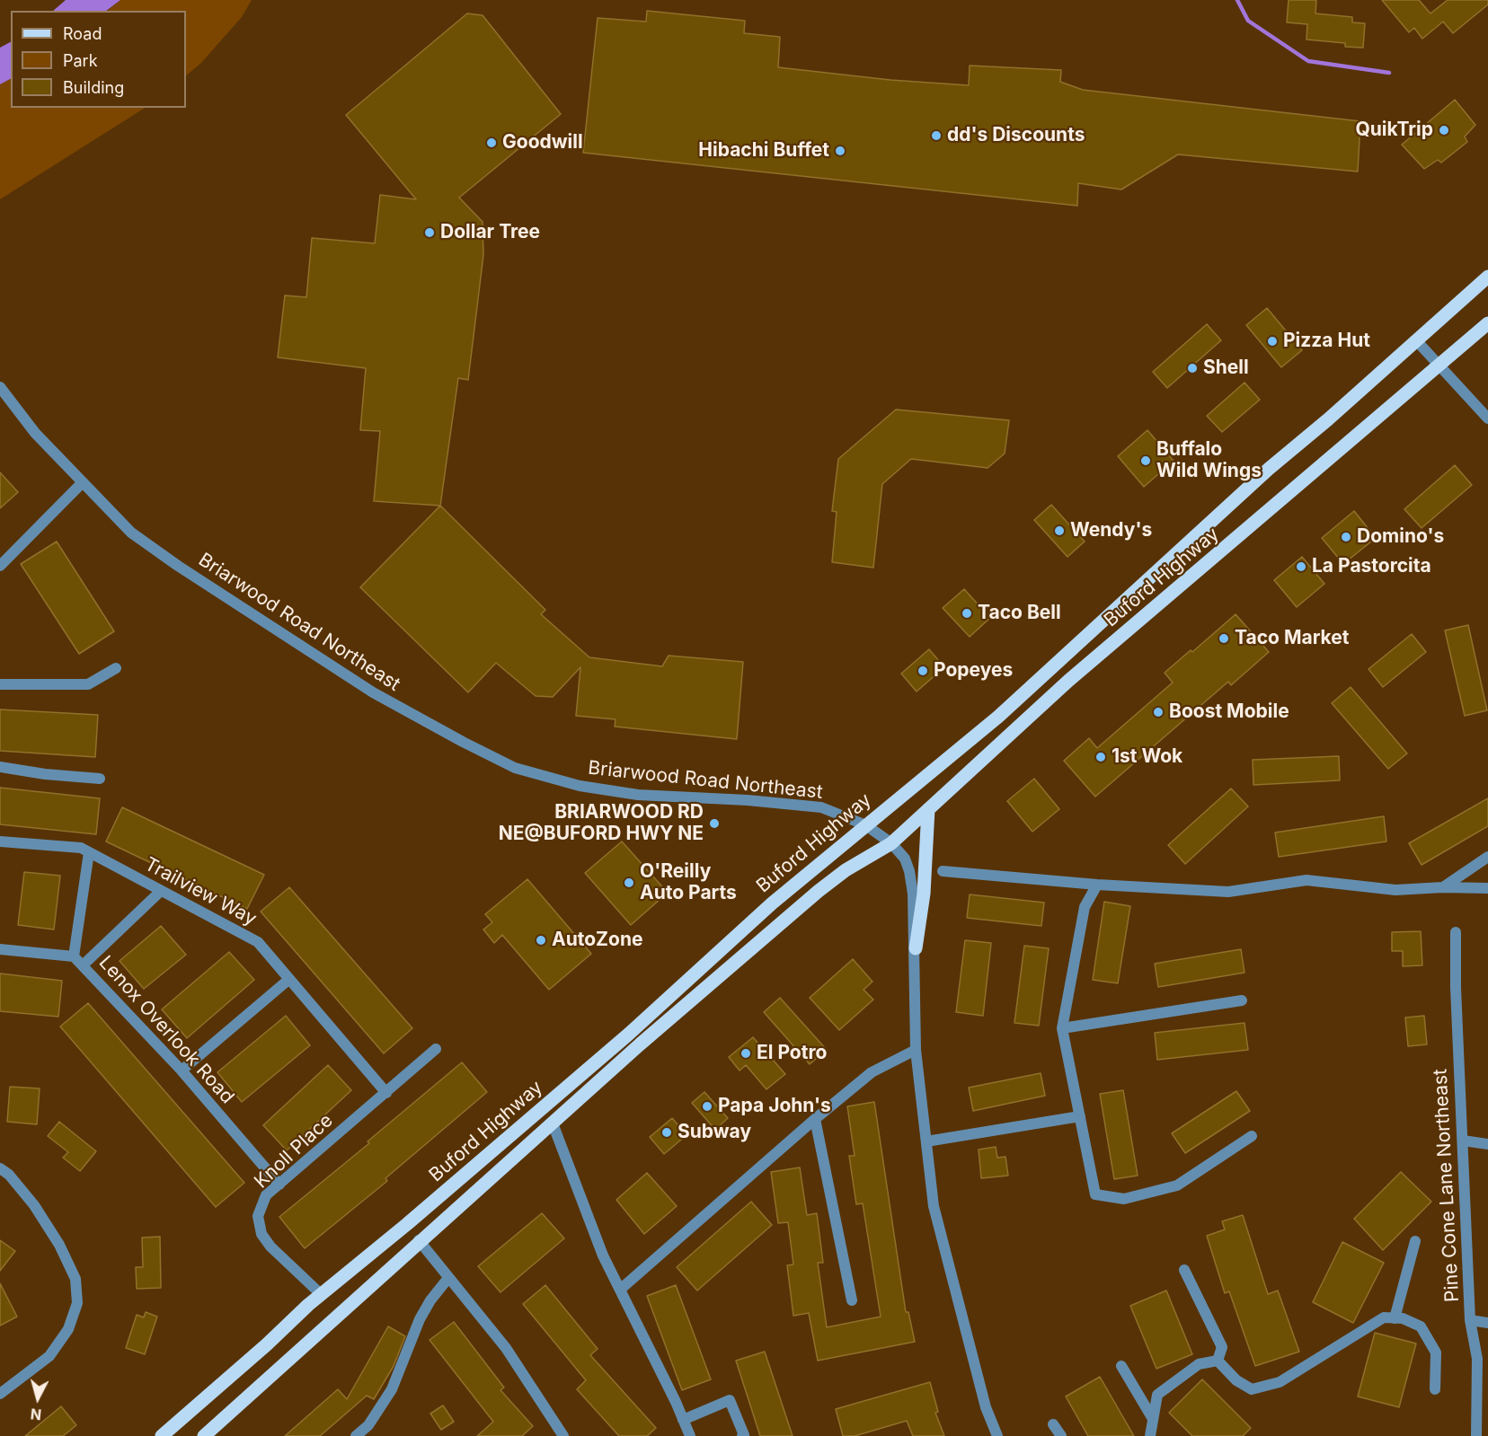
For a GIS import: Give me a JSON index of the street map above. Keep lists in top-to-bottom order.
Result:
{
  "streets": {
    "main road": ["Buford Highway"],
    "street": [
      "Briarwood Road Northeast",
      "Trailview Way",
      "Lenox Overlook Road",
      "Knoll Place",
      "Pine Cone Lane Northeast"
    ]
  },
  "crossings": [
    ["Buford Highway", "Briarwood Road Northeast"],
    ["Buford Highway", "Knoll Place"],
    ["Trailview Way", "Knoll Place"],
    ["Lenox Overlook Road", "Knoll Place"]
  ],
  "places": [
    "QuikTrip",
    "dd's Discounts",
    "Goodwill",
    "Hibachi Buffet",
    "Dollar Tree",
    "Pizza Hut",
    "Shell",
    "Buffalo Wild Wings",
    "Wendy's",
    "Domino's",
    "La Pastorcita",
    "Taco Bell",
    "Taco Market",
    "Popeyes",
    "Boost Mobile",
    "1st Wok",
    "BRIARWOOD RD NE@BUFORD HWY NE",
    "O'Reilly Auto Parts",
    "AutoZone",
    "El Potro",
    "Papa John's",
    "Subway"
  ],
  "legend": ["Road", "Park", "Building"],
  "north": "bottom"
}
